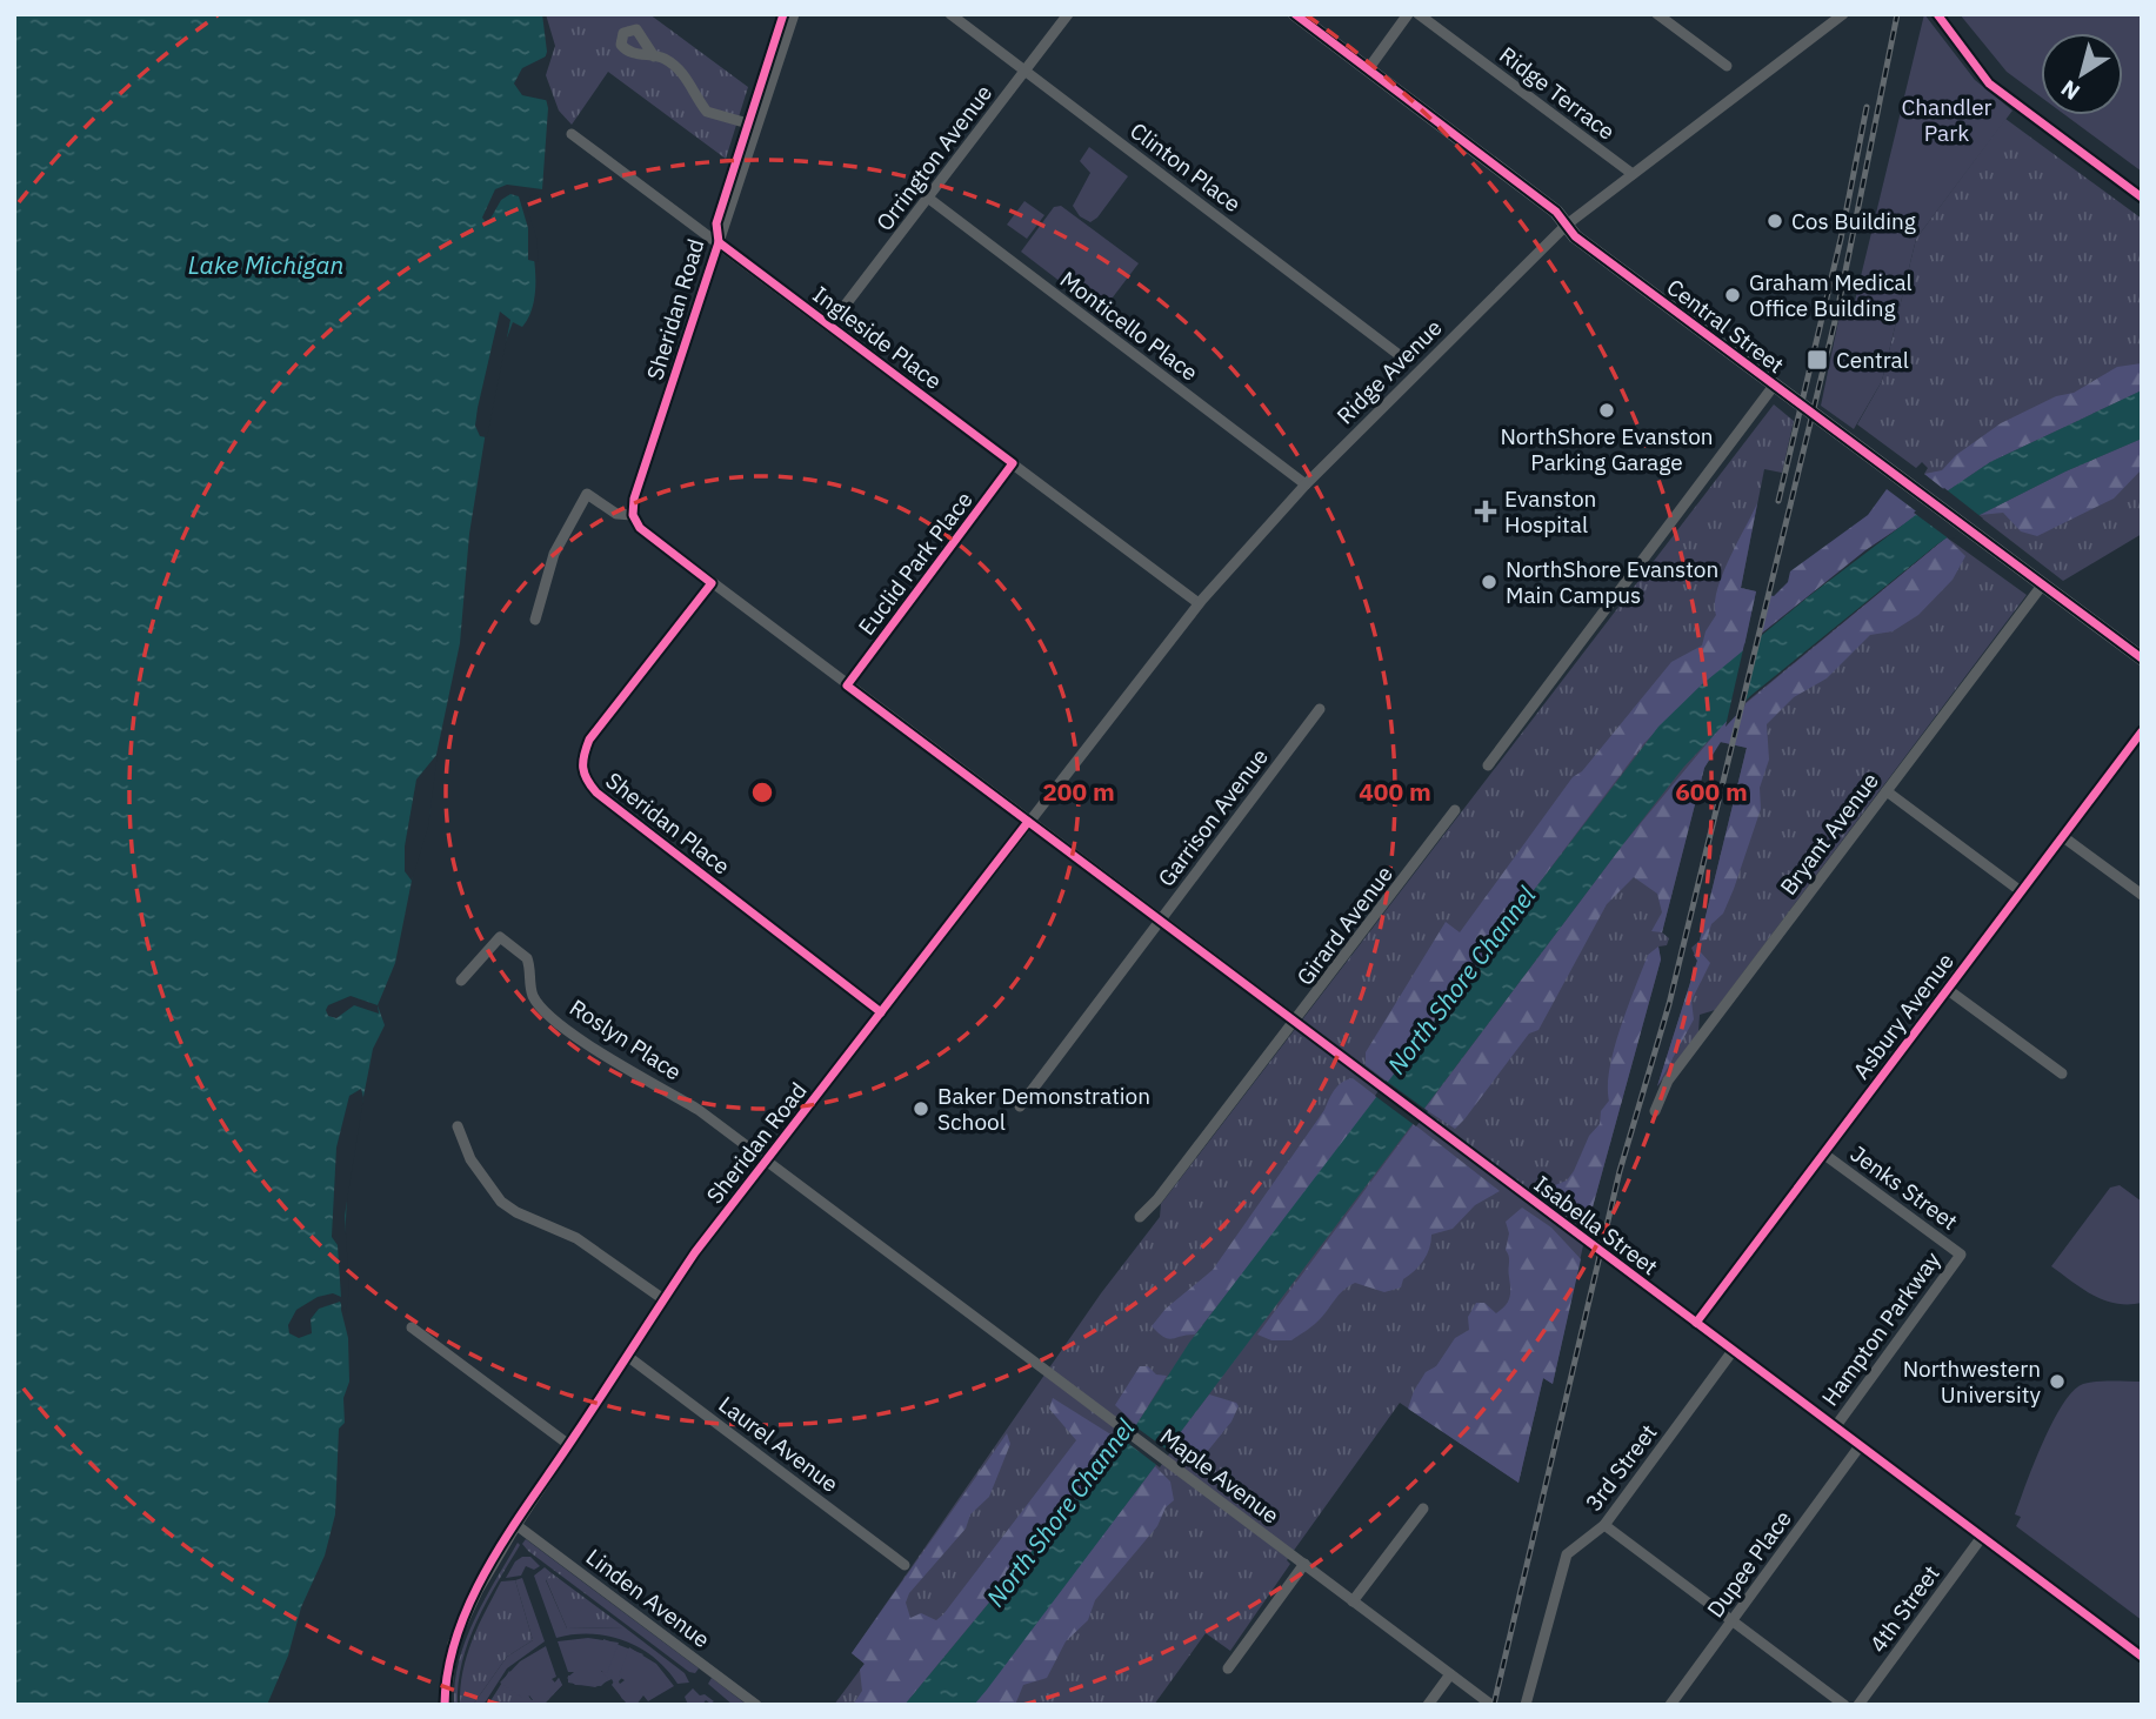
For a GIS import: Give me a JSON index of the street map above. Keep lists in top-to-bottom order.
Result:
{
  "streets": {
    "main road": ["Central Street"],
    "street": [
      "Ridge Terrace",
      "Orrington Avenue",
      "Clinton Place",
      "Sheridan Road",
      "Monticello Place",
      "Ingleside Place",
      "Ridge Avenue",
      "Euclid Park Place",
      "Garrison Avenue",
      "Sheridan Place",
      "Bryant Avenue",
      "Girard Avenue",
      "Asbury Avenue",
      "Roslyn Place",
      "Jenks Street",
      "Isabella Street",
      "Hampton Parkway",
      "Laurel Avenue",
      "3rd Street",
      "Maple Avenue",
      "Dupee Place",
      "Linden Avenue",
      "4th Street"
    ]
  },
  "crossings": [
    ["Ridge Terrace", "Ridge Avenue"],
    ["Orrington Avenue", "Clinton Place"],
    ["Orrington Avenue", "Monticello Place"],
    ["Orrington Avenue", "Ingleside Place"],
    ["Sheridan Road", "Ingleside Place"],
    ["Sheridan Road", "Ridge Avenue"],
    ["Sheridan Road", "Sheridan Place"],
    ["Sheridan Road", "Roslyn Place"],
    ["Sheridan Road", "Isabella Street"],
    ["Sheridan Road", "Laurel Avenue"],
    ["Sheridan Road", "Maple Avenue"],
    ["Sheridan Road", "Linden Avenue"],
    ["Monticello Place", "Ridge Avenue"],
    ["Central Street", "Ridge Avenue"],
    ["Central Street", "Bryant Avenue"],
    ["Ingleside Place", "Ridge Avenue"],
    ["Ingleside Place", "Euclid Park Place"],
    ["Ridge Avenue", "Isabella Street"],
    ["Garrison Avenue", "Isabella Street"],
    ["Girard Avenue", "Isabella Street"],
    ["Asbury Avenue", "Jenks Street"],
    ["Asbury Avenue", "Isabella Street"],
    ["Roslyn Place", "Maple Avenue"],
    ["Jenks Street", "Hampton Parkway"],
    ["Isabella Street", "Hampton Parkway"],
    ["Isabella Street", "3rd Street"],
    ["Isabella Street", "Dupee Place"],
    ["Isabella Street", "4th Street"]
  ],
  "water": ["Lake Michigan", "North Shore Channel"],
  "parks": ["Chandler Park"],
  "places": {
    "other": [
      "Cos Building",
      "Graham Medical Office Building",
      "NorthShore Evanston Parking Garage",
      "NorthShore Evanston Main Campus",
      "Baker Demonstration School",
      "Northwestern University"
    ],
    "transit": ["Central"],
    "health": ["Evanston Hospital"]
  },
  "north": "bottom left",
  "rings": ["200 m", "400 m", "600 m"]
}
